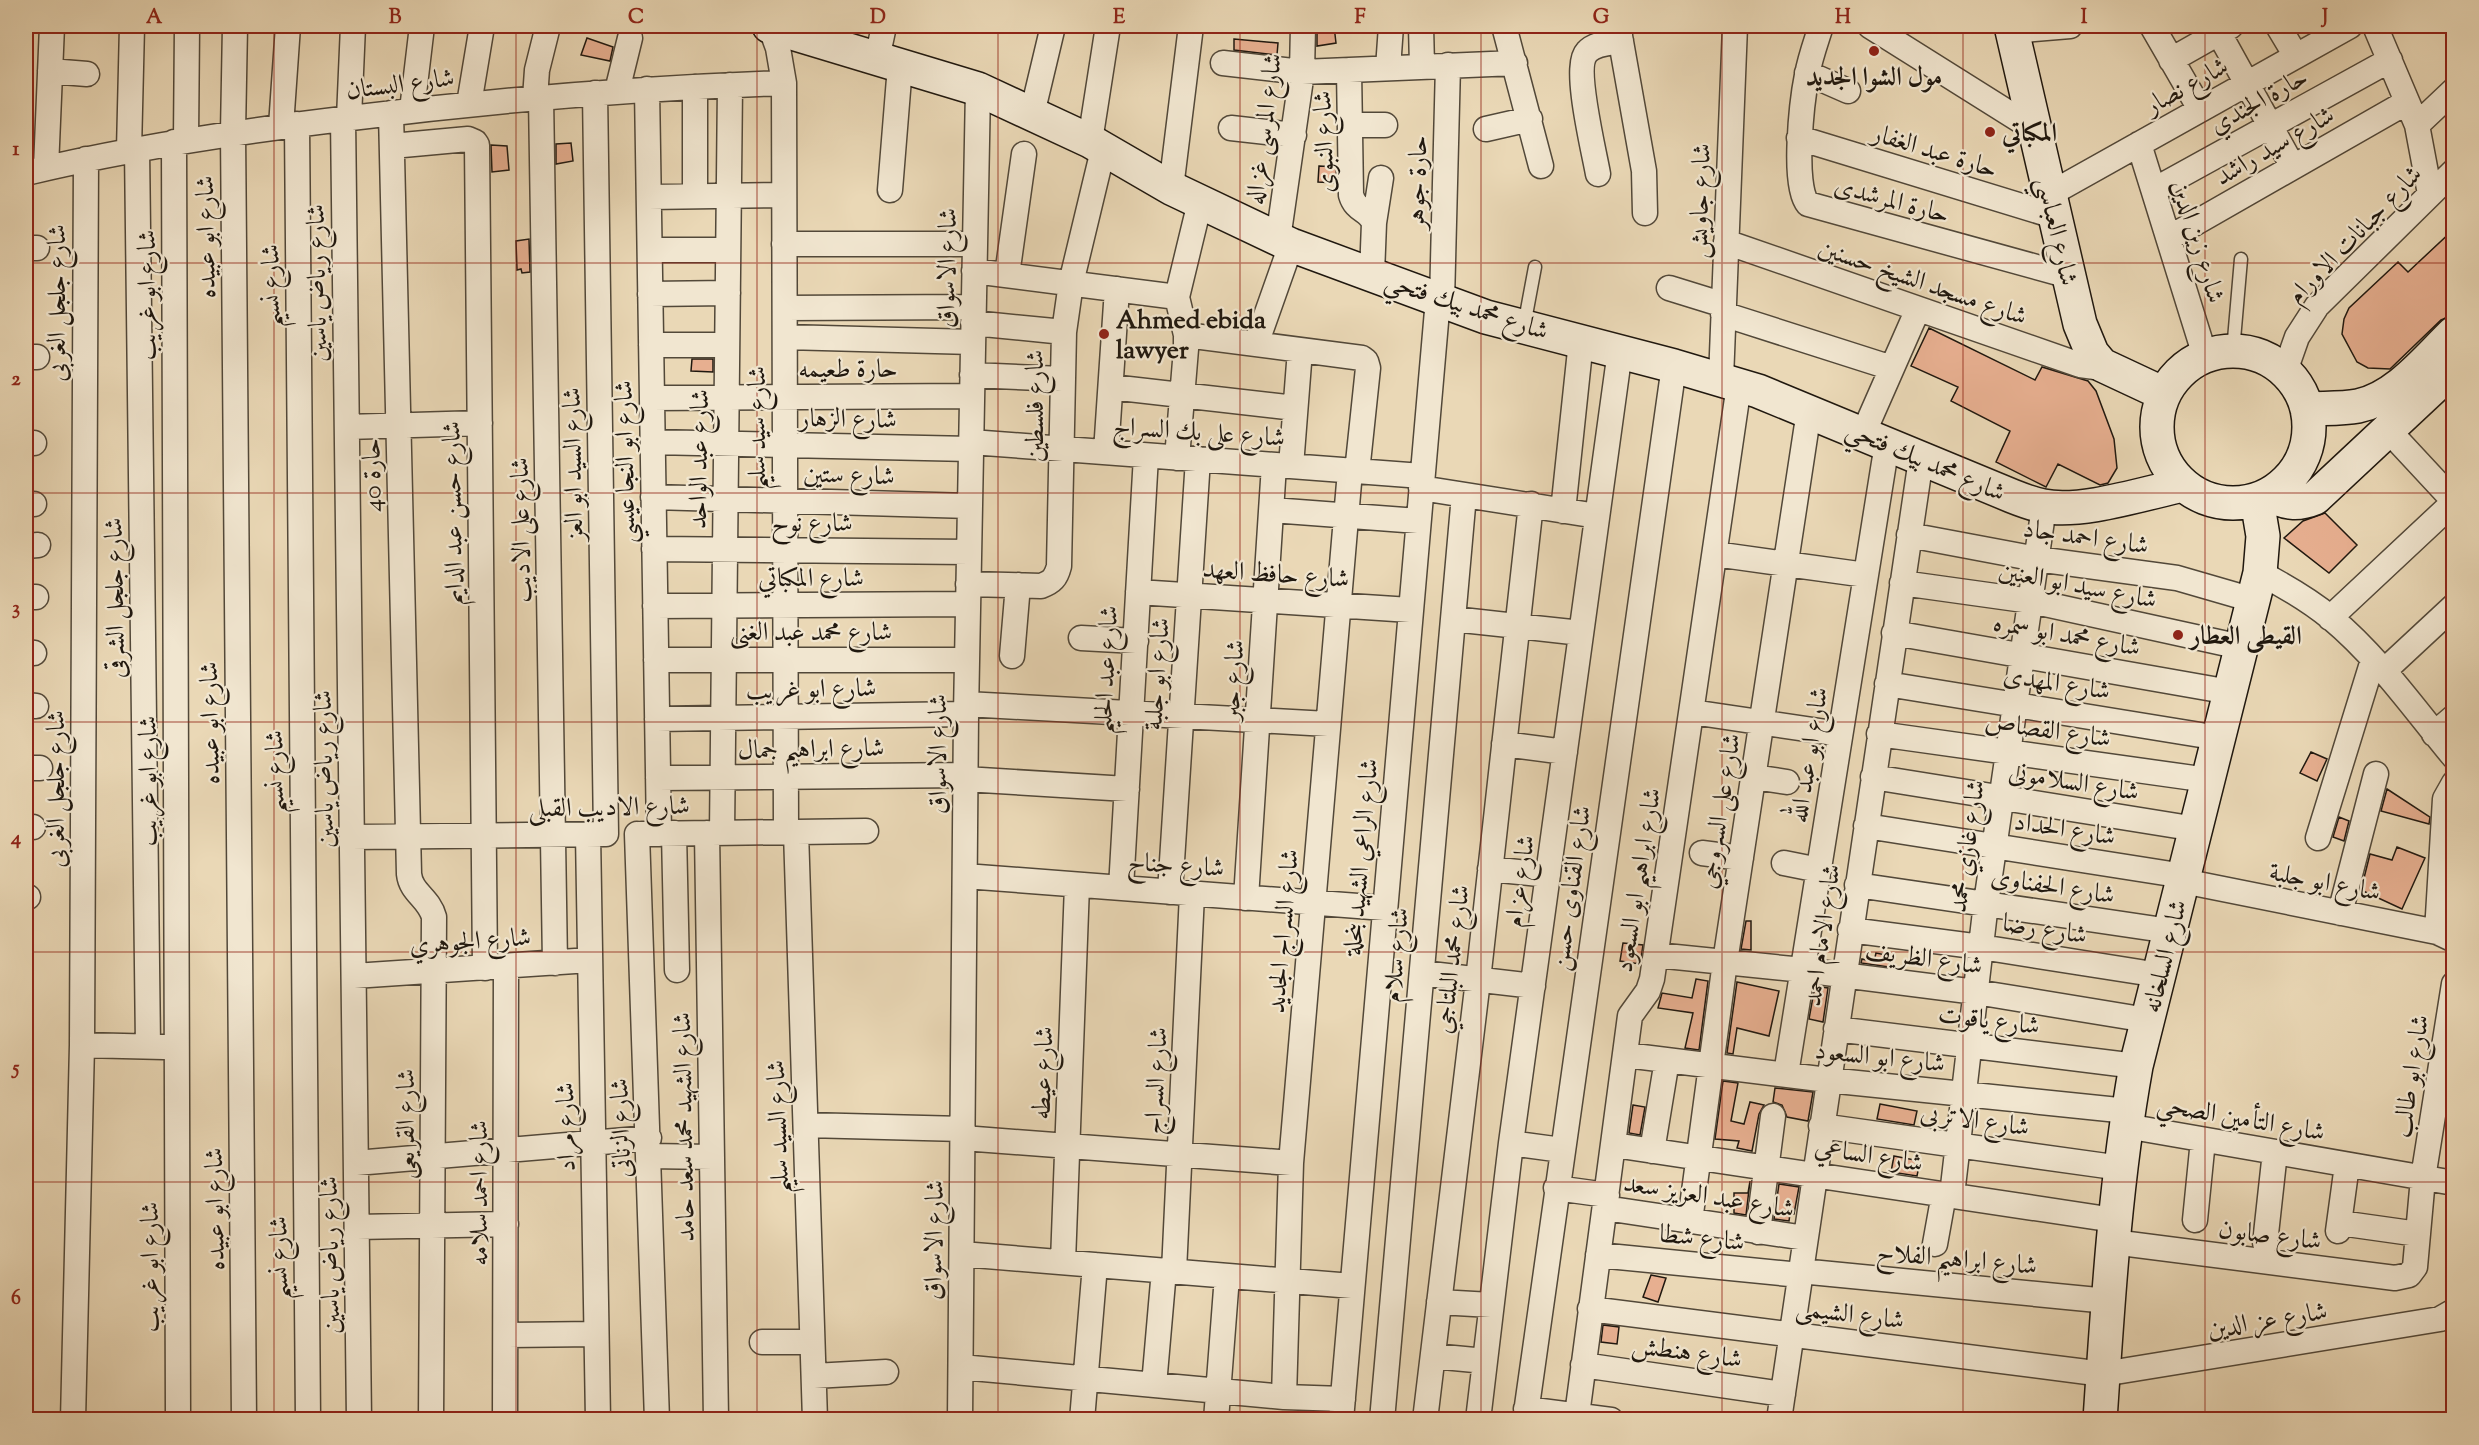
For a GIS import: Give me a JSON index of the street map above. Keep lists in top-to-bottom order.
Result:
{
  "streets": {
    "street": [
      "شارع البستان",
      "شارع نصار",
      "حارة الجندي",
      "شارع المرسى غزاله",
      "شارع النبوى",
      "شارع سيد راشد",
      "حارة عبد الغفار",
      "حارة جوهر",
      "حارة المرشدى",
      "شارع جاويش",
      "شارع العباسي",
      "شارع جبانات الاورام",
      "شارع ابو عبيده",
      "شارع زين الدين",
      "شارع الاسواق",
      "شارع مسجد الشيخ حسنين",
      "شارع رياض ياسين",
      "شارع نسيم",
      "شارع ابو غريب",
      "شارع جلجل الغربى",
      "شارع محمد بيك فتحي",
      "حارة طعيمه",
      "شارع فلسطين",
      "شارع الزهار",
      "شارع سيد سليم",
      "شارع على بك السراج",
      "شارع عبد الواحد",
      "شارع ابو النجا عيسي",
      "شارع السيد ابو العز",
      "شارع ستين",
      "حارة 40",
      "شارع حسن عبد الدايم",
      "شارع نوح",
      "شارع على الاديب",
      "شارع احمد جاد",
      "شارع حافظ العهد",
      "شارع المكباتي",
      "شارع سيد ابو العنين",
      "شارع جلجل الشرقى",
      "شارع محمد عبد الغنى",
      "شارع محمد ابو سمره",
      "شارع عبد الحليم",
      "شارع ابو جلبة",
      "شارع جبر",
      "شارع المهدى",
      "شارع القصاص",
      "شارع ابراهيم جمال",
      "شارع ابو عبد الله",
      "شارع السلامونى",
      "شارع الاديب القبلى",
      "شارع على السروجي",
      "شارع الحداد",
      "شارع غازي محمد",
      "شارع الراعي الشهيد بنحلة",
      "شارع جناح",
      "شارع ابراهيم ابو السعود",
      "شارع عزام",
      "شارع الحفناوى",
      "شارع القناوى حسن",
      "شارع رضا",
      "شارع السراج الجديد",
      "شارع الامام احمد",
      "شارع الجوهري",
      "شارع سلام",
      "شارع السلخانه",
      "شارع الظريف",
      "شارع محمد البلتاجي",
      "شارع ياقوت",
      "شارع ابو السعود",
      "شارع عيطه",
      "شارع ابو طالب",
      "شارع السراج",
      "شارع التأمين الصحي",
      "شارع الاتربى",
      "شارع القريعى",
      "شارع مراد",
      "شارع الشهيد محمد سعد حامد",
      "شارع السيد سليم",
      "شارع الزناتى",
      "شارع الساعي",
      "شارع احمد سلامه",
      "شارع عبد العزيز سعد",
      "شارع صابون",
      "شارع شطا",
      "شارع ابراهيم الفلاح",
      "شارع الشيمى",
      "شارع عز الدين",
      "شارع هنطش"
    ]
  },
  "crossings": [
    ["شارع البستان", "شارع ابو عبيده"],
    ["شارع البستان", "شارع رياض ياسين"],
    ["شارع البستان", "شارع نسيم"],
    ["شارع البستان", "شارع ابو غريب"],
    ["شارع البستان", "شارع جلجل الغربى"],
    ["شارع البستان", "شارع سيد سليم"],
    ["شارع البستان", "شارع عبد الواحد"],
    ["شارع البستان", "شارع ابو النجا عيسي"],
    ["شارع البستان", "شارع السيد ابو العز"],
    ["شارع البستان", "حارة 40"],
    ["شارع البستان", "شارع على الاديب"],
    ["شارع البستان", "شارع جلجل الشرقى"],
    ["شارع نصار", "حارة عبد الغفار"],
    ["شارع نصار", "شارع العباسي"],
    ["شارع نصار", "شارع زين الدين"],
    ["حارة الجندي", "شارع زين الدين"],
    ["شارع المرسى غزاله", "شارع محمد بيك فتحي"],
    ["شارع سيد راشد", "شارع زين الدين"],
    ["حارة عبد الغفار", "حارة المرشدى"],
    ["حارة عبد الغفار", "شارع العباسي"],
    ["حارة جوهر", "شارع محمد بيك فتحي"],
    ["حارة جوهر", "شارع الراعي الشهيد بنحلة"],
    ["حارة المرشدى", "شارع العباسي"],
    ["شارع جاويش", "شارع مسجد الشيخ حسنين"],
    ["شارع جاويش", "شارع محمد بيك فتحي"],
    ["شارع جاويش", "شارع ابراهيم ابو السعود"],
    ["شارع العباسي", "شارع جبانات الاورام"],
    ["شارع العباسي", "شارع زين الدين"],
    ["شارع العباسي", "شارع مسجد الشيخ حسنين"],
    ["شارع العباسي", "شارع محمد بيك فتحي"],
    ["شارع العباسي", "شارع السلخانه"],
    ["شارع جبانات الاورام", "شارع زين الدين"],
    ["شارع جبانات الاورام", "شارع محمد بيك فتحي"],
    ["شارع جبانات الاورام", "شارع السلخانه"],
    ["شارع زين الدين", "شارع محمد بيك فتحي"],
    ["شارع زين الدين", "شارع السلخانه"],
    ["شارع الاسواق", "شارع ابو غريب"],
    ["شارع الاسواق", "شارع محمد بيك فتحي"],
    ["شارع الاسواق", "حارة طعيمه"],
    ["شارع الاسواق", "شارع فلسطين"],
    ["شارع الاسواق", "شارع الزهار"],
    ["شارع الاسواق", "شارع على بك السراج"],
    ["شارع الاسواق", "شارع ستين"],
    ["شارع الاسواق", "شارع نوح"],
    ["شارع الاسواق", "شارع المكباتي"],
    ["شارع الاسواق", "شارع محمد عبد الغنى"],
    ["شارع الاسواق", "شارع ابراهيم جمال"],
    ["شارع الاسواق", "شارع جناح"],
    ["شارع مسجد الشيخ حسنين", "شارع ابو عبد الله"],
    ["شارع رياض ياسين", "شارع الاديب القبلى"],
    ["شارع رياض ياسين", "شارع الجوهري"],
    ["شارع ابو غريب", "شارع سيد سليم"],
    ["شارع ابو غريب", "شارع عبد الواحد"],
    ["شارع ابو غريب", "شارع ابو النجا عيسي"],
    ["شارع ابو غريب", "شارع عبد الحليم"],
    ["شارع ابو غريب", "شارع ابو جلبة"],
    ["شارع ابو غريب", "شارع جبر"],
    ["شارع ابو غريب", "شارع السراج الجديد"],
    ["شارع محمد بيك فتحي", "شارع فلسطين"],
    ["شارع محمد بيك فتحي", "شارع سيد سليم"],
    ["شارع محمد بيك فتحي", "شارع ابو عبد الله"],
    ["شارع محمد بيك فتحي", "شارع على السروجي"],
    ["شارع محمد بيك فتحي", "شارع غازي محمد"],
    ["شارع محمد بيك فتحي", "شارع الراعي الشهيد بنحلة"],
    ["شارع محمد بيك فتحي", "شارع ابراهيم ابو السعود"],
    ["شارع محمد بيك فتحي", "شارع عزام"],
    ["شارع محمد بيك فتحي", "شارع القناوى حسن"],
    ["شارع محمد بيك فتحي", "شارع الامام احمد"],
    ["شارع محمد بيك فتحي", "شارع السلخانه"],
    ["حارة طعيمه", "شارع فلسطين"],
    ["حارة طعيمه", "شارع سيد سليم"],
    ["حارة طعيمه", "شارع عبد الواحد"],
    ["حارة طعيمه", "شارع ابو النجا عيسي"],
    ["شارع فلسطين", "شارع على بك السراج"],
    ["شارع فلسطين", "شارع المكباتي"],
    ["شارع الزهار", "شارع سيد سليم"],
    ["شارع الزهار", "شارع على بك السراج"],
    ["شارع الزهار", "شارع عبد الواحد"],
    ["شارع الزهار", "شارع ابو النجا عيسي"],
    ["شارع سيد سليم", "شارع ستين"],
    ["شارع سيد سليم", "شارع نوح"],
    ["شارع سيد سليم", "شارع المكباتي"],
    ["شارع سيد سليم", "شارع محمد عبد الغنى"],
    ["شارع سيد سليم", "شارع ابراهيم جمال"],
    ["شارع سيد سليم", "شارع الاديب القبلى"],
    ["شارع سيد سليم", "شارع السيد سليم"],
    ["شارع على بك السراج", "شارع عبد الحليم"],
    ["شارع على بك السراج", "شارع ابو جلبة"],
    ["شارع على بك السراج", "شارع جبر"],
    ["شارع على بك السراج", "شارع الراعي الشهيد بنحلة"],
    ["شارع على بك السراج", "شارع عزام"],
    ["شارع على بك السراج", "شارع السراج الجديد"],
    ["شارع على بك السراج", "شارع سلام"],
    ["شارع على بك السراج", "شارع محمد البلتاجي"],
    ["شارع عبد الواحد", "شارع ستين"],
    ["شارع عبد الواحد", "شارع نوح"],
    ["شارع عبد الواحد", "شارع المكباتي"],
    ["شارع عبد الواحد", "شارع محمد عبد الغنى"],
    ["شارع عبد الواحد", "شارع ابراهيم جمال"],
    ["شارع عبد الواحد", "شارع الاديب القبلى"],
    ["شارع عبد الواحد", "شارع الشهيد محمد سعد حامد"],
    ["شارع ابو النجا عيسي", "شارع ستين"],
    ["شارع ابو النجا عيسي", "شارع نوح"],
    ["شارع ابو النجا عيسي", "شارع المكباتي"],
    ["شارع ابو النجا عيسي", "شارع محمد عبد الغنى"],
    ["شارع ابو النجا عيسي", "شارع ابراهيم جمال"],
    ["شارع ابو النجا عيسي", "شارع الاديب القبلى"],
    ["شارع ابو النجا عيسي", "شارع الزناتى"],
    ["شارع السيد ابو العز", "شارع الاديب القبلى"],
    ["شارع السيد ابو العز", "شارع مراد"],
    ["حارة 40", "شارع حسن عبد الدايم"],
    ["حارة 40", "شارع الاديب القبلى"],
    ["حارة 40", "شارع القريعى"],
    ["شارع حسن عبد الدايم", "شارع الاديب القبلى"],
    ["شارع حسن عبد الدايم", "شارع الجوهري"],
    ["شارع حسن عبد الدايم", "شارع احمد سلامه"],
    ["شارع على الاديب", "شارع الاديب القبلى"],
    ["شارع على الاديب", "شارع الجوهري"],
    ["شارع احمد جاد", "شارع غازي محمد"],
    ["شارع احمد جاد", "شارع الامام احمد"],
    ["شارع احمد جاد", "شارع السلخانه"],
    ["شارع حافظ العهد", "شارع عبد الحليم"],
    ["شارع حافظ العهد", "شارع ابو جلبة"],
    ["شارع حافظ العهد", "شارع جبر"],
    ["شارع حافظ العهد", "شارع الراعي الشهيد بنحلة"],
    ["شارع حافظ العهد", "شارع السراج الجديد"],
    ["شارع سيد ابو العنين", "شارع غازي محمد"],
    ["شارع سيد ابو العنين", "شارع الامام احمد"],
    ["شارع سيد ابو العنين", "شارع السلخانه"],
    ["شارع محمد ابو سمره", "شارع غازي محمد"],
    ["شارع محمد ابو سمره", "شارع الامام احمد"],
    ["شارع محمد ابو سمره", "شارع السلخانه"],
    ["شارع عبد الحليم", "شارع ابراهيم جمال"],
    ["شارع عبد الحليم", "شارع جناح"],
    ["شارع ابو جلبة", "شارع الحداد"],
    ["شارع ابو جلبة", "شارع جناح"],
    ["شارع ابو جلبة", "شارع السلخانه"],
    ["شارع ابو جلبة", "شارع السراج"],
    ["شارع جبر", "شارع جناح"],
    ["شارع جبر", "شارع السراج الجديد"],
    ["شارع المهدى", "شارع غازي محمد"],
    ["شارع المهدى", "شارع الامام احمد"],
    ["شارع المهدى", "شارع السلخانه"],
    ["شارع القصاص", "شارع غازي محمد"],
    ["شارع القصاص", "شارع الامام احمد"],
    ["شارع القصاص", "شارع السلخانه"],
    ["شارع ابو عبد الله", "شارع الظريف"],
    ["شارع ابو عبد الله", "شارع ابو السعود"],
    ["شارع السلامونى", "شارع غازي محمد"],
    ["شارع السلامونى", "شارع الامام احمد"],
    ["شارع السلامونى", "شارع السلخانه"],
    ["شارع الاديب القبلى", "شارع القريعى"],
    ["شارع الاديب القبلى", "شارع مراد"],
    ["شارع الاديب القبلى", "شارع الشهيد محمد سعد حامد"],
    ["شارع الاديب القبلى", "شارع السيد سليم"],
    ["شارع الاديب القبلى", "شارع الزناتى"],
    ["شارع على السروجي", "شارع الظريف"],
    ["شارع على السروجي", "شارع ابو السعود"],
    ["شارع على السروجي", "شارع الساعي"],
    ["شارع على السروجي", "شارع عبد العزيز سعد"],
    ["شارع الحداد", "شارع غازي محمد"],
    ["شارع الحداد", "شارع الامام احمد"],
    ["شارع الحداد", "شارع السلخانه"],
    ["شارع غازي محمد", "شارع الحفناوى"],
    ["شارع غازي محمد", "شارع رضا"],
    ["شارع غازي محمد", "شارع الظريف"],
    ["شارع غازي محمد", "شارع ياقوت"],
    ["شارع غازي محمد", "شارع ابو السعود"],
    ["شارع غازي محمد", "شارع الاتربى"],
    ["شارع غازي محمد", "شارع الساعي"],
    ["شارع الراعي الشهيد بنحلة", "شارع جناح"],
    ["شارع جناح", "شارع السراج الجديد"],
    ["شارع جناح", "شارع عيطه"],
    ["شارع جناح", "شارع السراج"],
    ["شارع ابراهيم ابو السعود", "شارع الظريف"],
    ["شارع ابراهيم ابو السعود", "شارع ابو السعود"],
    ["شارع ابراهيم ابو السعود", "شارع الساعي"],
    ["شارع ابراهيم ابو السعود", "شارع عبد العزيز سعد"],
    ["شارع ابراهيم ابو السعود", "شارع شطا"],
    ["شارع ابراهيم ابو السعود", "شارع الشيمى"],
    ["شارع ابراهيم ابو السعود", "شارع هنطش"],
    ["شارع الحفناوى", "شارع الامام احمد"],
    ["شارع الحفناوى", "شارع السلخانه"],
    ["شارع القناوى حسن", "شارع عبد العزيز سعد"],
    ["شارع رضا", "شارع الامام احمد"],
    ["شارع رضا", "شارع السلخانه"],
    ["شارع الامام احمد", "شارع الظريف"],
    ["شارع الامام احمد", "شارع ياقوت"],
    ["شارع الامام احمد", "شارع ابو السعود"],
    ["شارع الامام احمد", "شارع الاتربى"],
    ["شارع الامام احمد", "شارع الساعي"],
    ["شارع الامام احمد", "شارع عبد العزيز سعد"],
    ["شارع الامام احمد", "شارع شطا"],
    ["شارع الامام احمد", "شارع ابراهيم الفلاح"],
    ["شارع الامام احمد", "شارع الشيمى"],
    ["شارع الامام احمد", "شارع هنطش"],
    ["شارع الجوهري", "شارع القريعى"],
    ["شارع الجوهري", "شارع مراد"],
    ["شارع الجوهري", "شارع احمد سلامه"],
    ["شارع السلخانه", "شارع الظريف"],
    ["شارع السلخانه", "شارع ياقوت"],
    ["شارع السلخانه", "شارع ابو السعود"],
    ["شارع السلخانه", "شارع التأمين الصحي"],
    ["شارع السلخانه", "شارع الاتربى"],
    ["شارع السلخانه", "شارع الساعي"],
    ["شارع السلخانه", "شارع صابون"],
    ["شارع السلخانه", "شارع ابراهيم الفلاح"],
    ["شارع السلخانه", "شارع الشيمى"],
    ["شارع السلخانه", "شارع عز الدين"],
    ["شارع ابو السعود", "شارع التأمين الصحي"],
    ["شارع ابو طالب", "شارع التأمين الصحي"],
    ["شارع ابو طالب", "شارع صابون"],
    ["شارع الساعي", "شارع صابون"],
    ["شارع شطا", "شارع ابراهيم الفلاح"],
    ["شارع الشيمى", "شارع عز الدين"]
  ],
  "places": [
    "مول الشوا الجديد",
    "المكباتي",
    "Ahmed ebida lawyer",
    "القيطى العطار"
  ],
  "grid": {
    "columns": [
      "A",
      "B",
      "C",
      "D",
      "E",
      "F",
      "G",
      "H",
      "I",
      "J"
    ],
    "rows": [
      "1",
      "2",
      "3",
      "4",
      "5",
      "6"
    ]
  }
}
